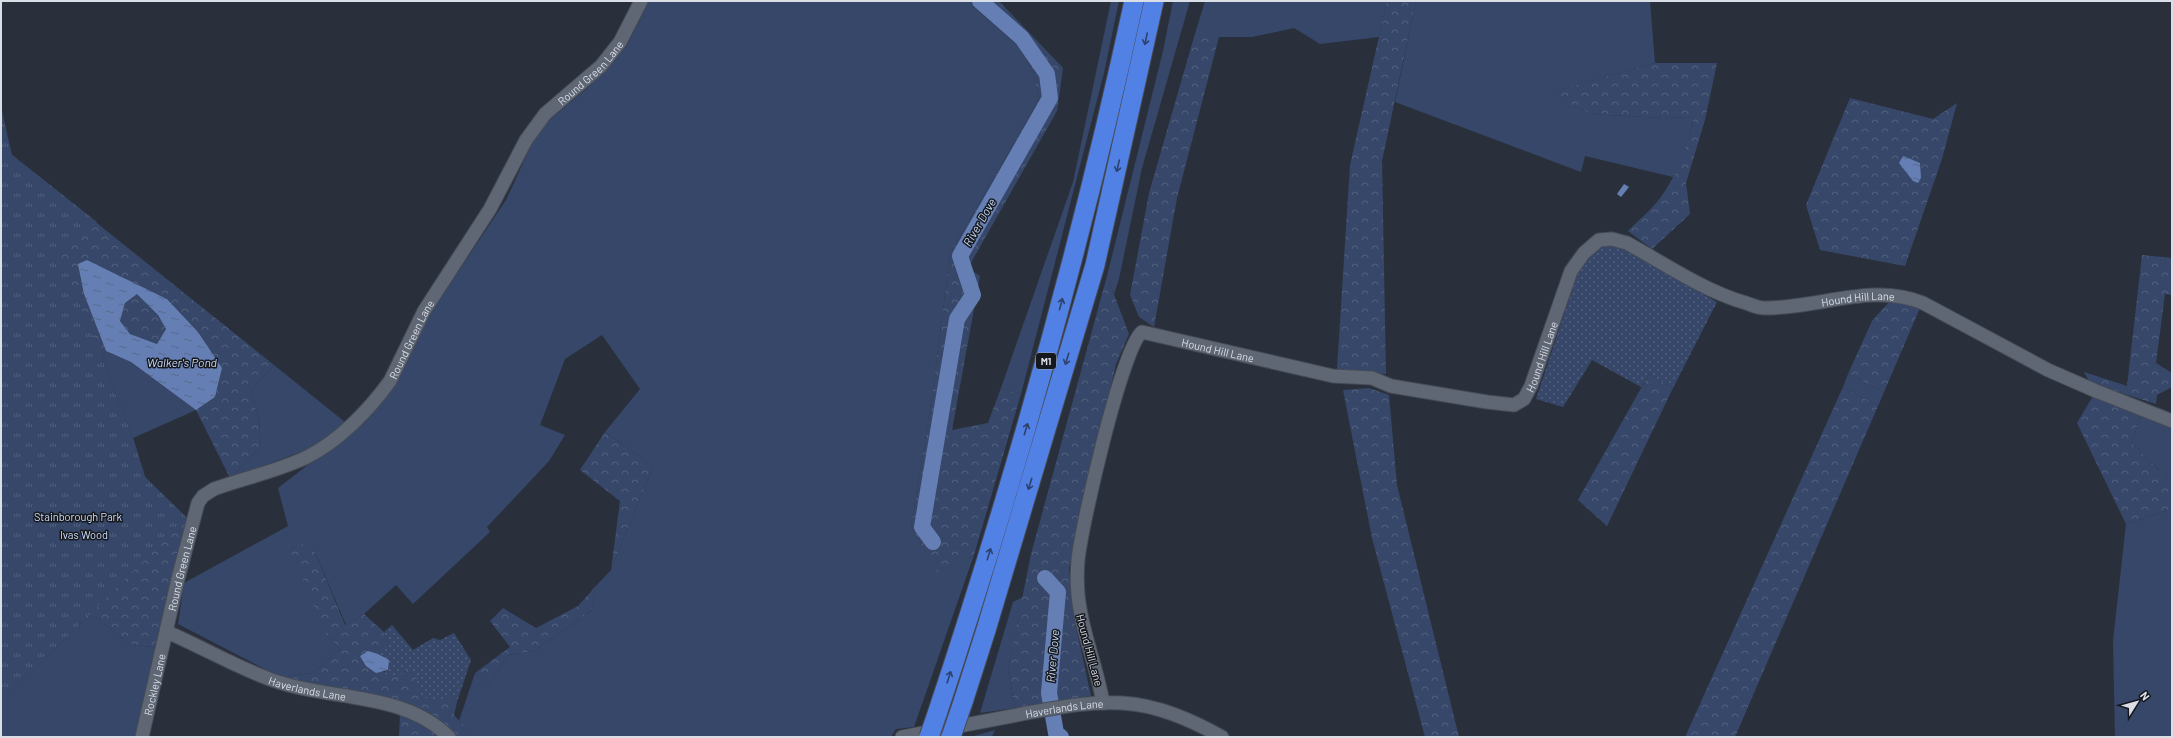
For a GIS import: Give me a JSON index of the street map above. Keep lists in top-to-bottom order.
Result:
{
  "streets": {
    "highway": ["M1"],
    "street": [
      "Round Green Lane",
      "Hound Hill Lane",
      "Rockley Lane",
      "Haverlands Lane"
    ]
  },
  "crossings": [
    ["Round Green Lane", "Rockley Lane"],
    ["Round Green Lane", "Haverlands Lane"],
    ["Hound Hill Lane", "Haverlands Lane"],
    ["Rockley Lane", "Haverlands Lane"]
  ],
  "water": ["River Dove", "Walker's Pond"],
  "parks": ["Stainborough Park", "Ivas Wood"],
  "north": "top right"
}
